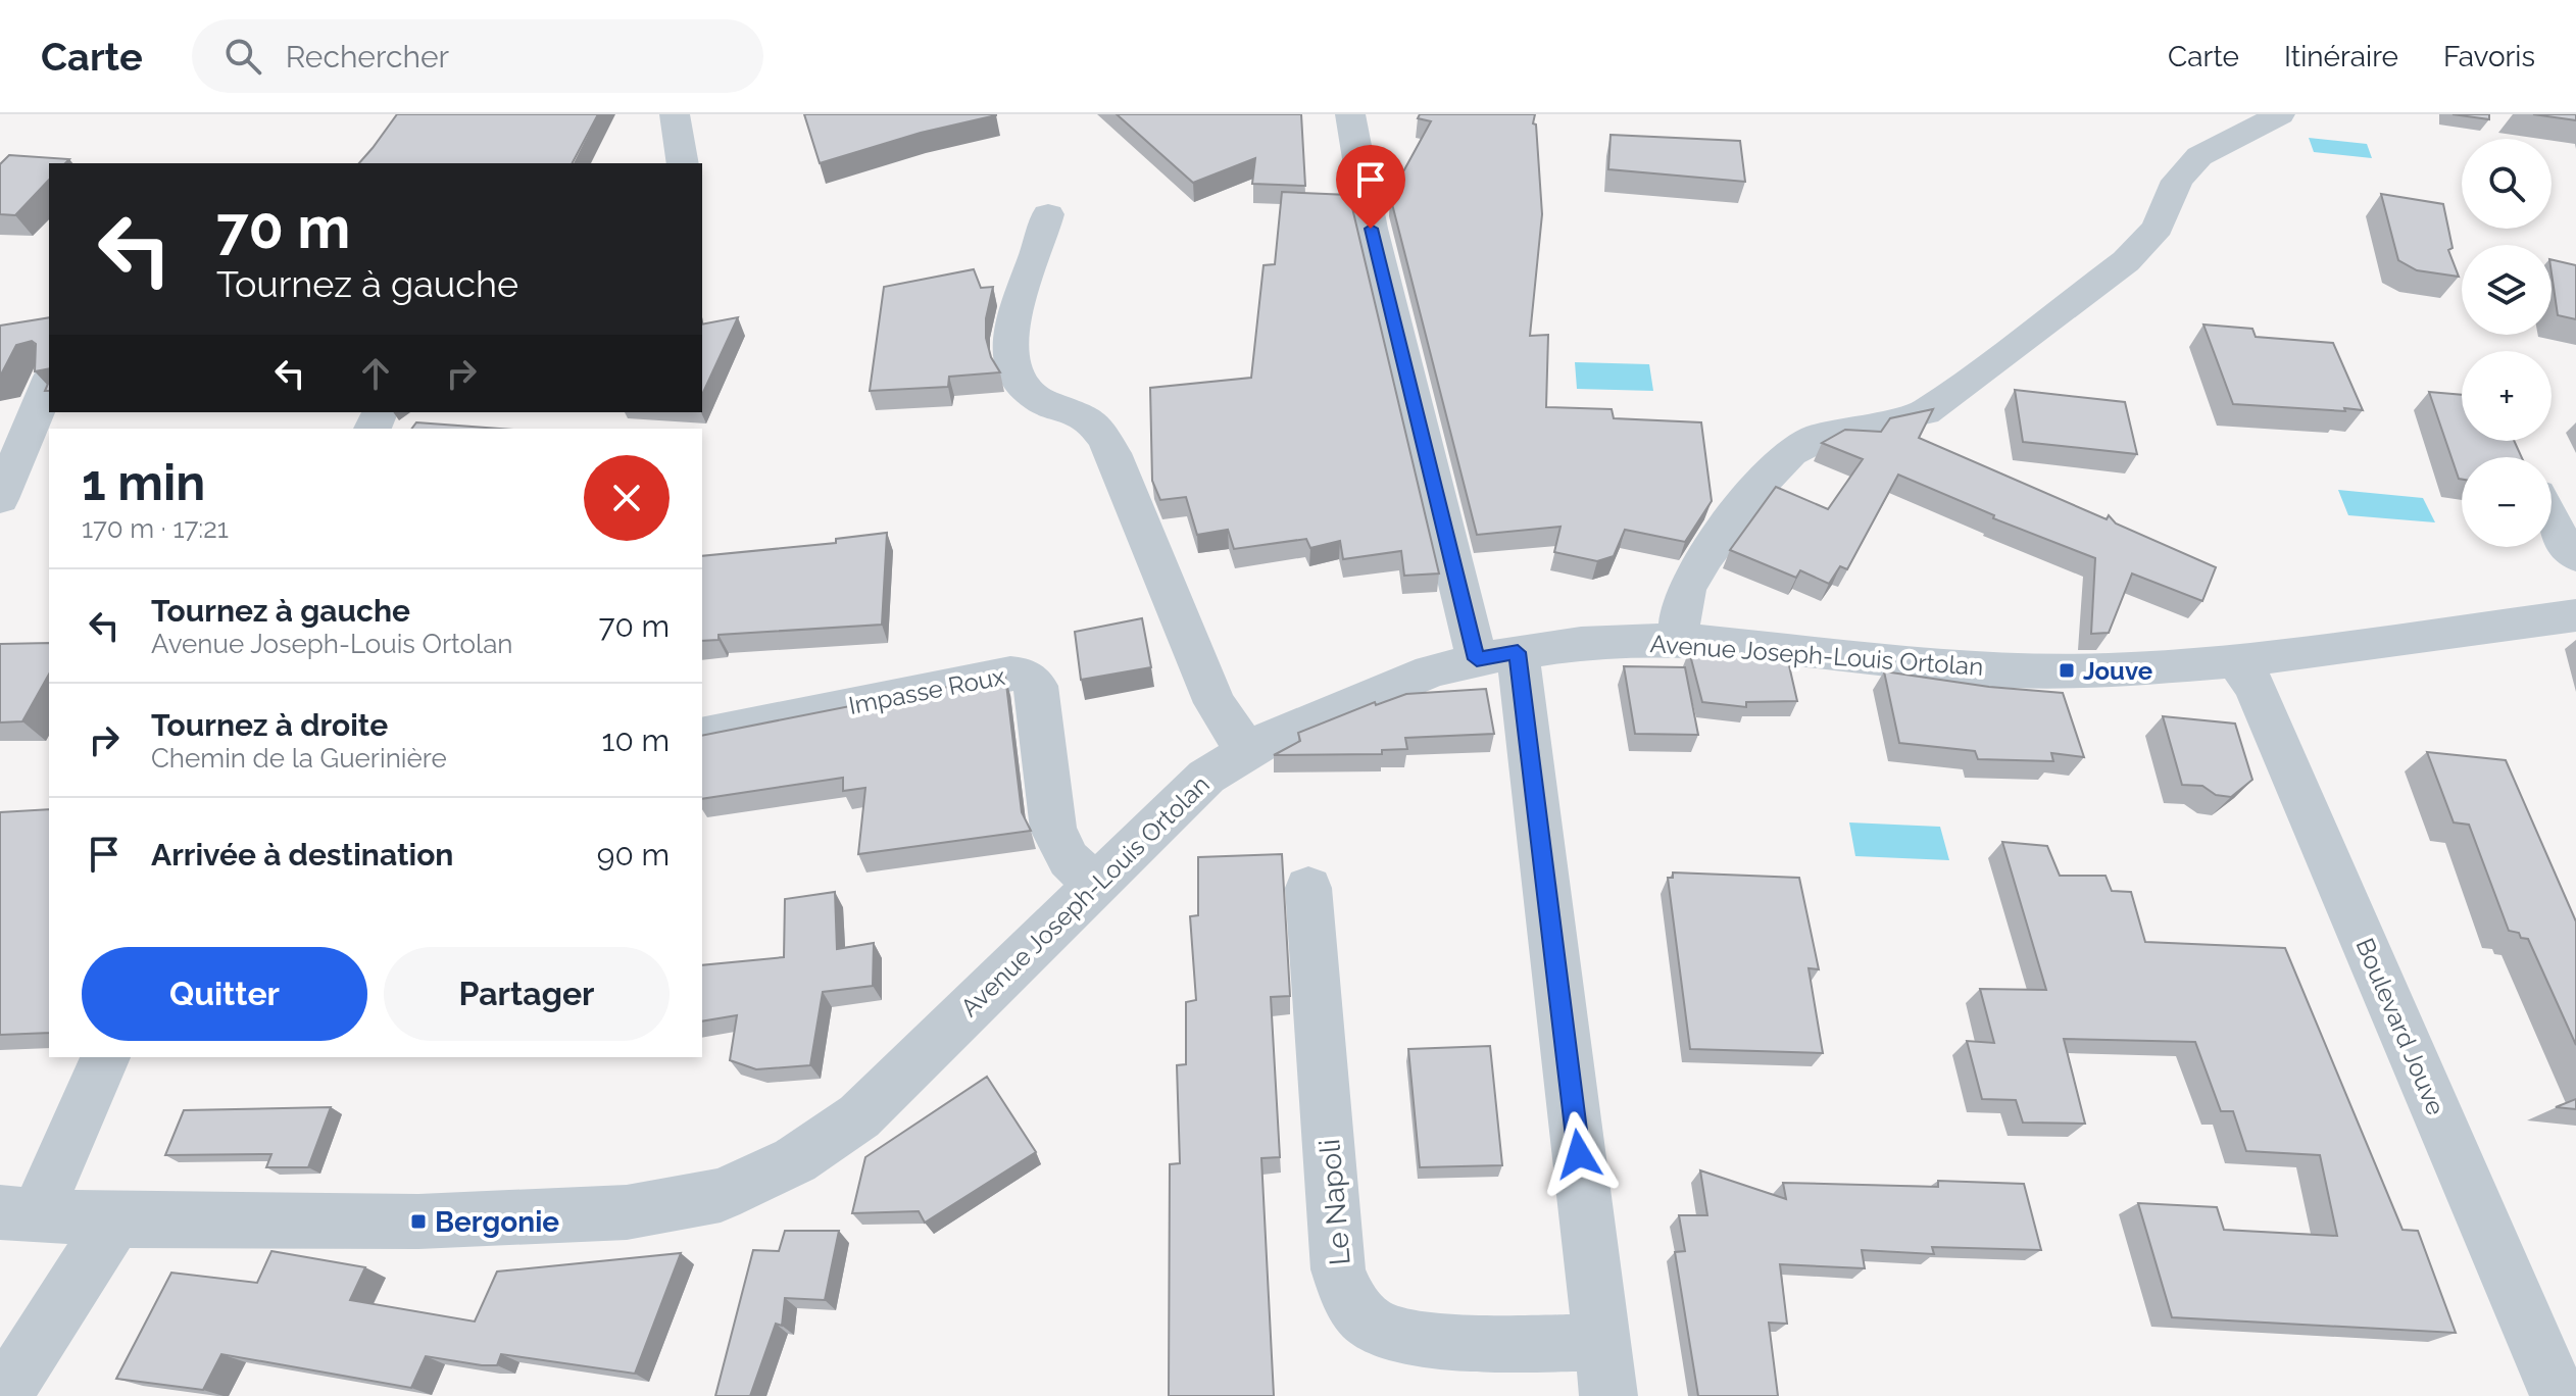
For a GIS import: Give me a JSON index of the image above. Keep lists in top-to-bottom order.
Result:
{
  "streets": {
    "street": [
      "Avenue Joseph-Louis Ortolan",
      "Impasse Roux",
      "Boulevard Jouve",
      "Le Napoli"
    ]
  },
  "crossings": [
    ["Avenue Joseph-Louis Ortolan", "Impasse Roux"],
    ["Avenue Joseph-Louis Ortolan", "Boulevard Jouve"]
  ],
  "places": {
    "transit": ["Jouve", "Bergonie"]
  },
  "page": {
    "header": "Carte",
    "search": "Rechercher",
    "nav": ["Carte", "Itinéraire", "Favoris"],
    "map_buttons": ["+", "−"],
    "turn": ["70 m", "Tournez à gauche"],
    "heading": ["1 min", "170 m · 17:21"],
    "list": [
      {
        "name": "Tournez à gauche",
        "note": "Avenue Joseph-Louis Ortolan",
        "value": "70 m"
      },
      {
        "name": "Tournez à droite",
        "note": "Chemin de la Guerinière",
        "value": "10 m"
      },
      {
        "name": "Arrivée à destination",
        "value": "90 m"
      }
    ],
    "buttons": ["Quitter", "Partager"]
  }
}
